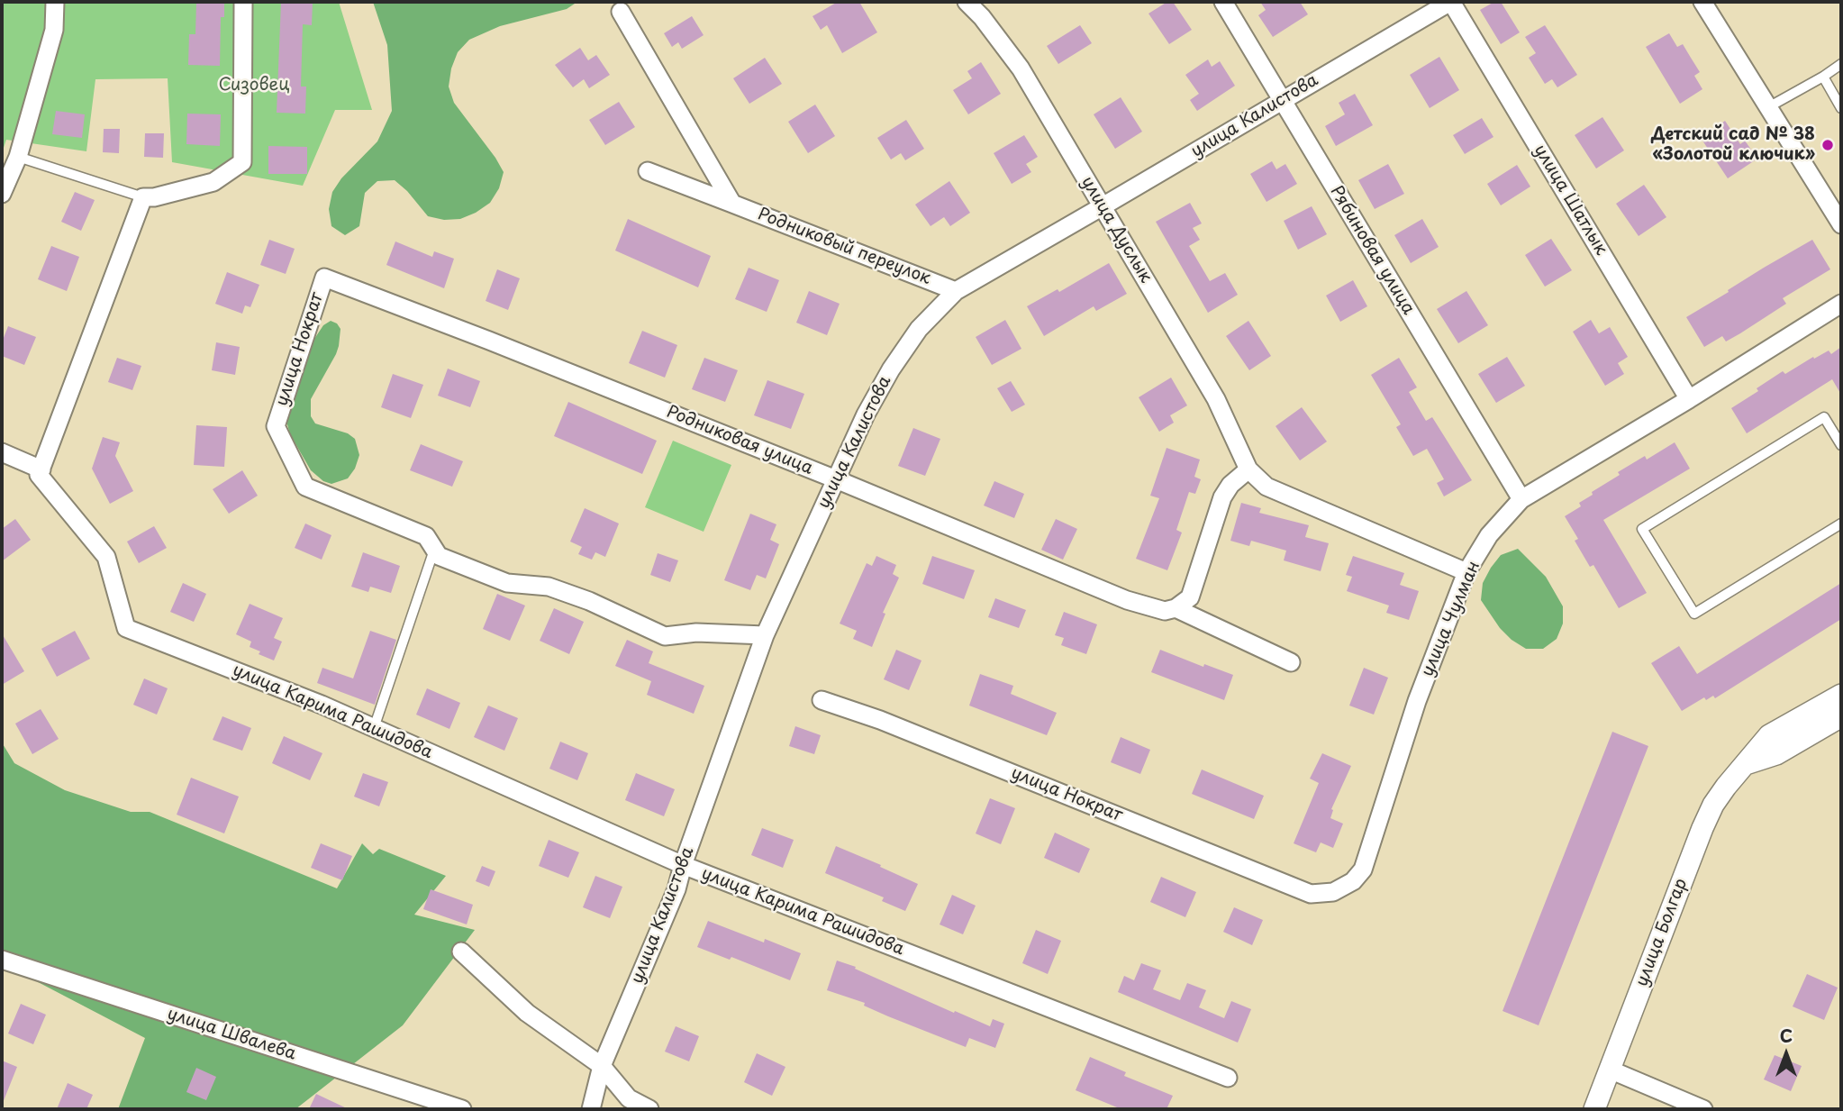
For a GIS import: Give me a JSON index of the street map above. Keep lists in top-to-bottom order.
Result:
{
  "streets": {
    "street": [
      "улица Калистова",
      "улица Шатлык",
      "улица Дуслык",
      "Родниковый переулок",
      "Рябиновая улица",
      "улица Нократ",
      "Родниковая улица",
      "улица Чулман",
      "улица Карима Рашидова",
      "улица Болгар",
      "улица Швалева"
    ]
  },
  "crossings": [
    ["улица Калистова", "улица Шатлык"],
    ["улица Калистова", "улица Дуслык"],
    ["улица Калистова", "Родниковый переулок"],
    ["улица Калистова", "Рябиновая улица"],
    ["улица Калистова", "улица Нократ"],
    ["улица Калистова", "Родниковая улица"],
    ["улица Калистова", "улица Карима Рашидова"],
    ["улица Шатлык", "улица Чулман"],
    ["улица Дуслык", "улица Чулман"],
    ["Рябиновая улица", "улица Чулман"],
    ["улица Нократ", "Родниковая улица"],
    ["улица Нократ", "улица Чулман"]
  ],
  "parks": ["Сизовец"],
  "places": ["Детский сад № 38 «Золотой ключик»"],
  "north": "top"
}
